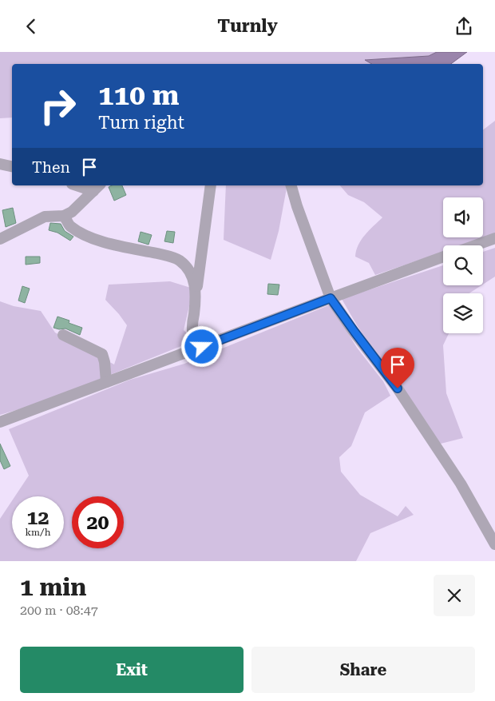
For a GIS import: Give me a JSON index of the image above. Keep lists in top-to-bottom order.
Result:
{
  "page": {
    "header": "Turnly",
    "turn": ["110 m", "Turn right"],
    "then": "Then",
    "speed": "12 km/h",
    "limit": "20",
    "heading": ["1 min", "200 m · 08:47"],
    "buttons": ["Exit", "Share"]
  }
}
